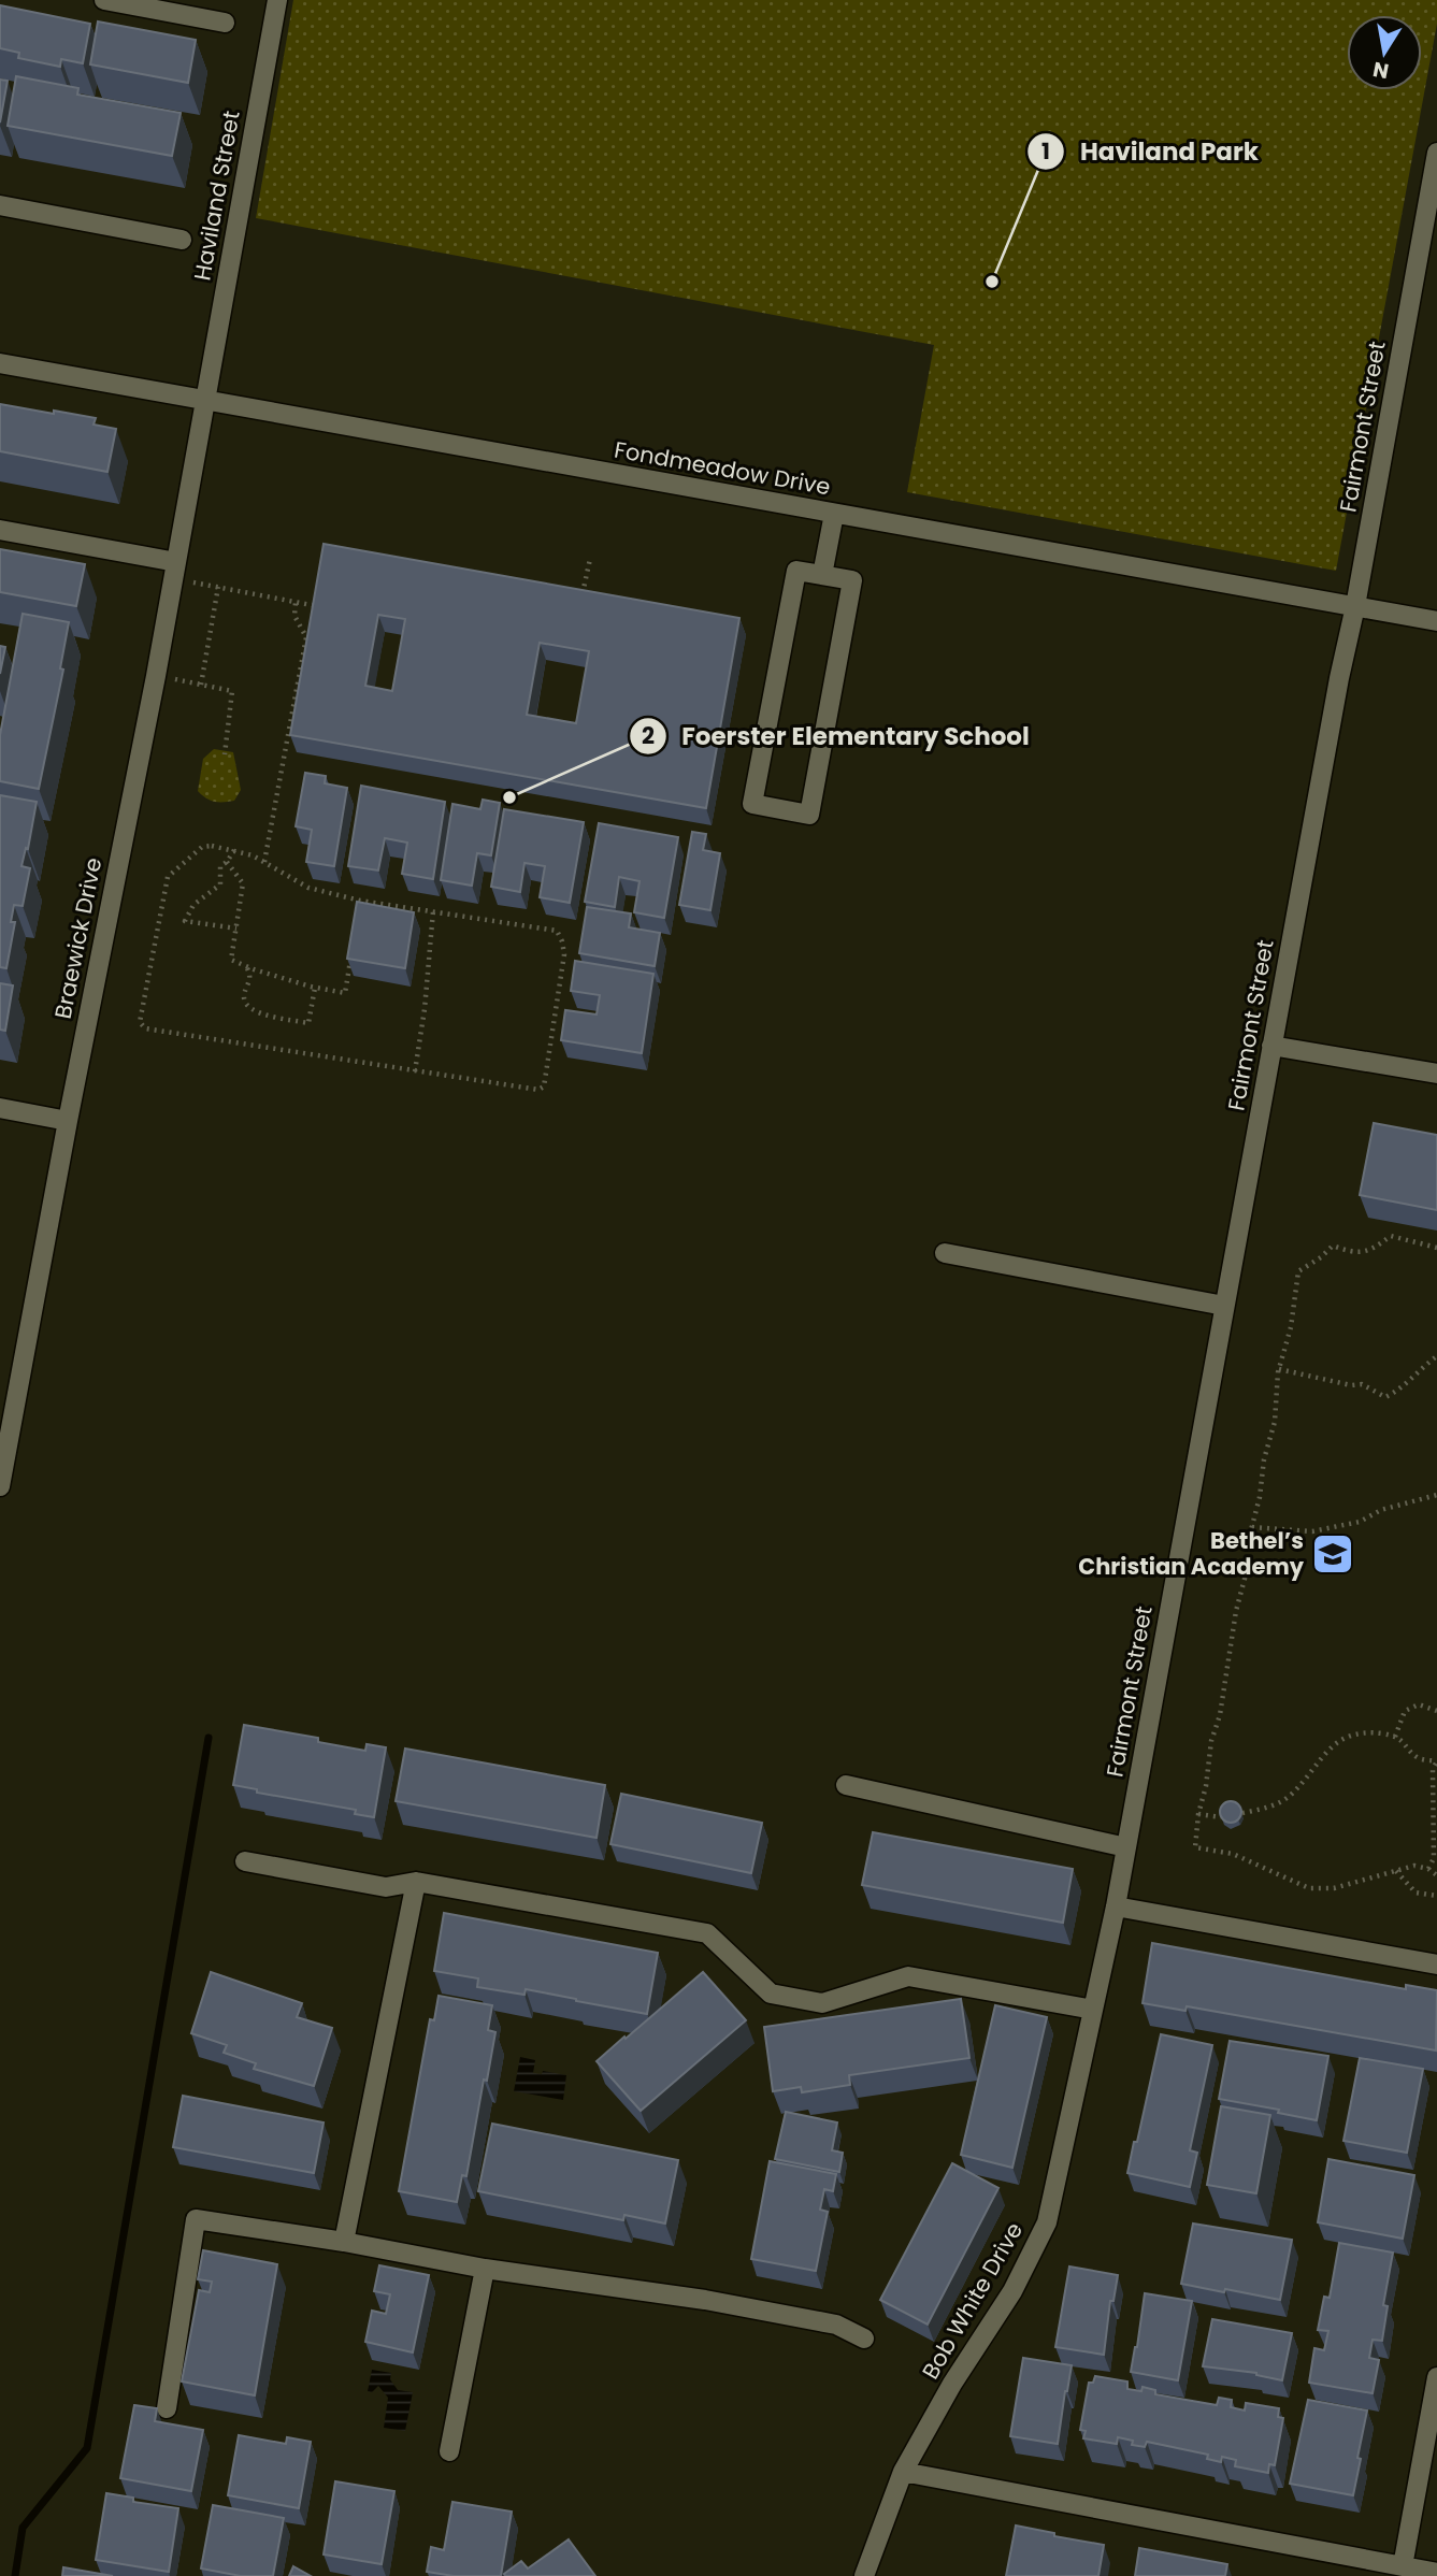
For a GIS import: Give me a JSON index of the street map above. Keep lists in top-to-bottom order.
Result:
{
  "streets": {
    "street": [
      "Haviland Street",
      "Fairmont Street",
      "Fondmeadow Drive",
      "Braewick Drive",
      "Bob White Drive"
    ]
  },
  "crossings": [
    ["Haviland Street", "Fondmeadow Drive"],
    ["Haviland Street", "Braewick Drive"],
    ["Fairmont Street", "Fondmeadow Drive"],
    ["Fairmont Street", "Bob White Drive"],
    ["Fondmeadow Drive", "Braewick Drive"]
  ],
  "places": {
    "other": ["Haviland Park", "Foerster Elementary School"],
    "school or university": ["Bethel’s Christian Academy"]
  },
  "north": "bottom"
}
